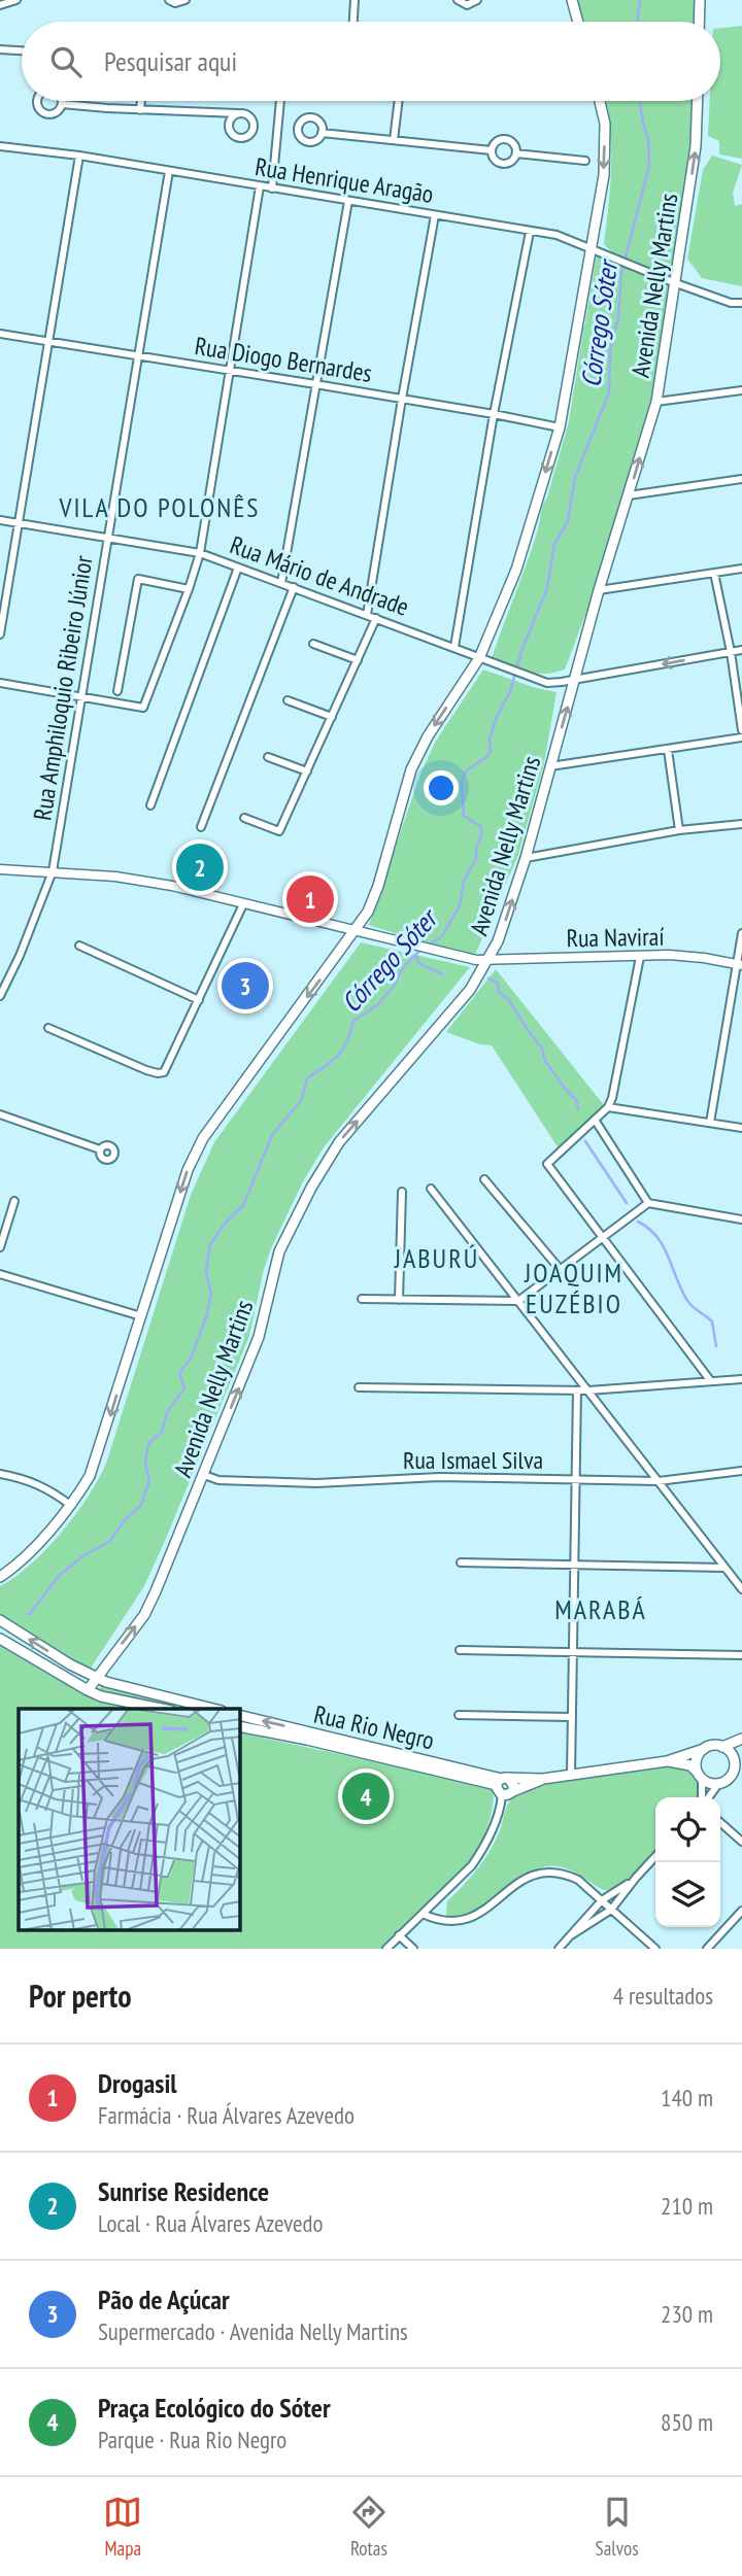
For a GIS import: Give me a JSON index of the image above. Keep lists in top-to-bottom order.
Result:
{
  "streets": {
    "main road": ["Avenida Nelly Martins", "Rua Rio Negro"],
    "street": [
      "Rua Henrique Aragão",
      "Rua Diogo Bernardes",
      "Rua Mário de Andrade",
      "Rua Amphiloquio Ribeiro Júnior",
      "Rua Naviraí",
      "Rua Ismael Silva"
    ]
  },
  "crossings": [
    ["Rua Henrique Aragão", "Avenida Nelly Martins"],
    ["Rua Henrique Aragão", "Rua Amphiloquio Ribeiro Júnior"],
    ["Avenida Nelly Martins", "Rua Mário de Andrade"],
    ["Avenida Nelly Martins", "Rua Naviraí"],
    ["Avenida Nelly Martins", "Rua Ismael Silva"],
    ["Rua Diogo Bernardes", "Rua Amphiloquio Ribeiro Júnior"],
    ["Rua Mário de Andrade", "Rua Amphiloquio Ribeiro Júnior"],
    ["Rua Amphiloquio Ribeiro Júnior", "Rua Naviraí"]
  ],
  "one_way": ["Avenida Nelly Martins"],
  "districts": [
    "VILA DO POLONÊS",
    "JABURÚ",
    "JOAQUIM EUZÉBIO",
    "MARABÁ"
  ],
  "water": ["Córrego Sóter"],
  "page": {
    "search": "Pesquisar aqui",
    "pins": [
      "2",
      "1",
      "3",
      "4"
    ],
    "heading": ["Por perto", "4 resultados"],
    "list": [
      {
        "mark": "1",
        "name": "Drogasil",
        "note": "Farmácia · Rua Álvares Azevedo",
        "value": "140 m"
      },
      {
        "mark": "2",
        "name": "Sunrise Residence",
        "note": "Local · Rua Álvares Azevedo",
        "value": "210 m"
      },
      {
        "mark": "3",
        "name": "Pão de Açúcar",
        "note": "Supermercado · Avenida Nelly Martins",
        "value": "230 m"
      },
      {
        "mark": "4",
        "name": "Praça Ecológico do Sóter",
        "note": "Parque · Rua Rio Negro",
        "value": "850 m"
      }
    ],
    "nav": ["Mapa", "Rotas", "Salvos"]
  }
}
